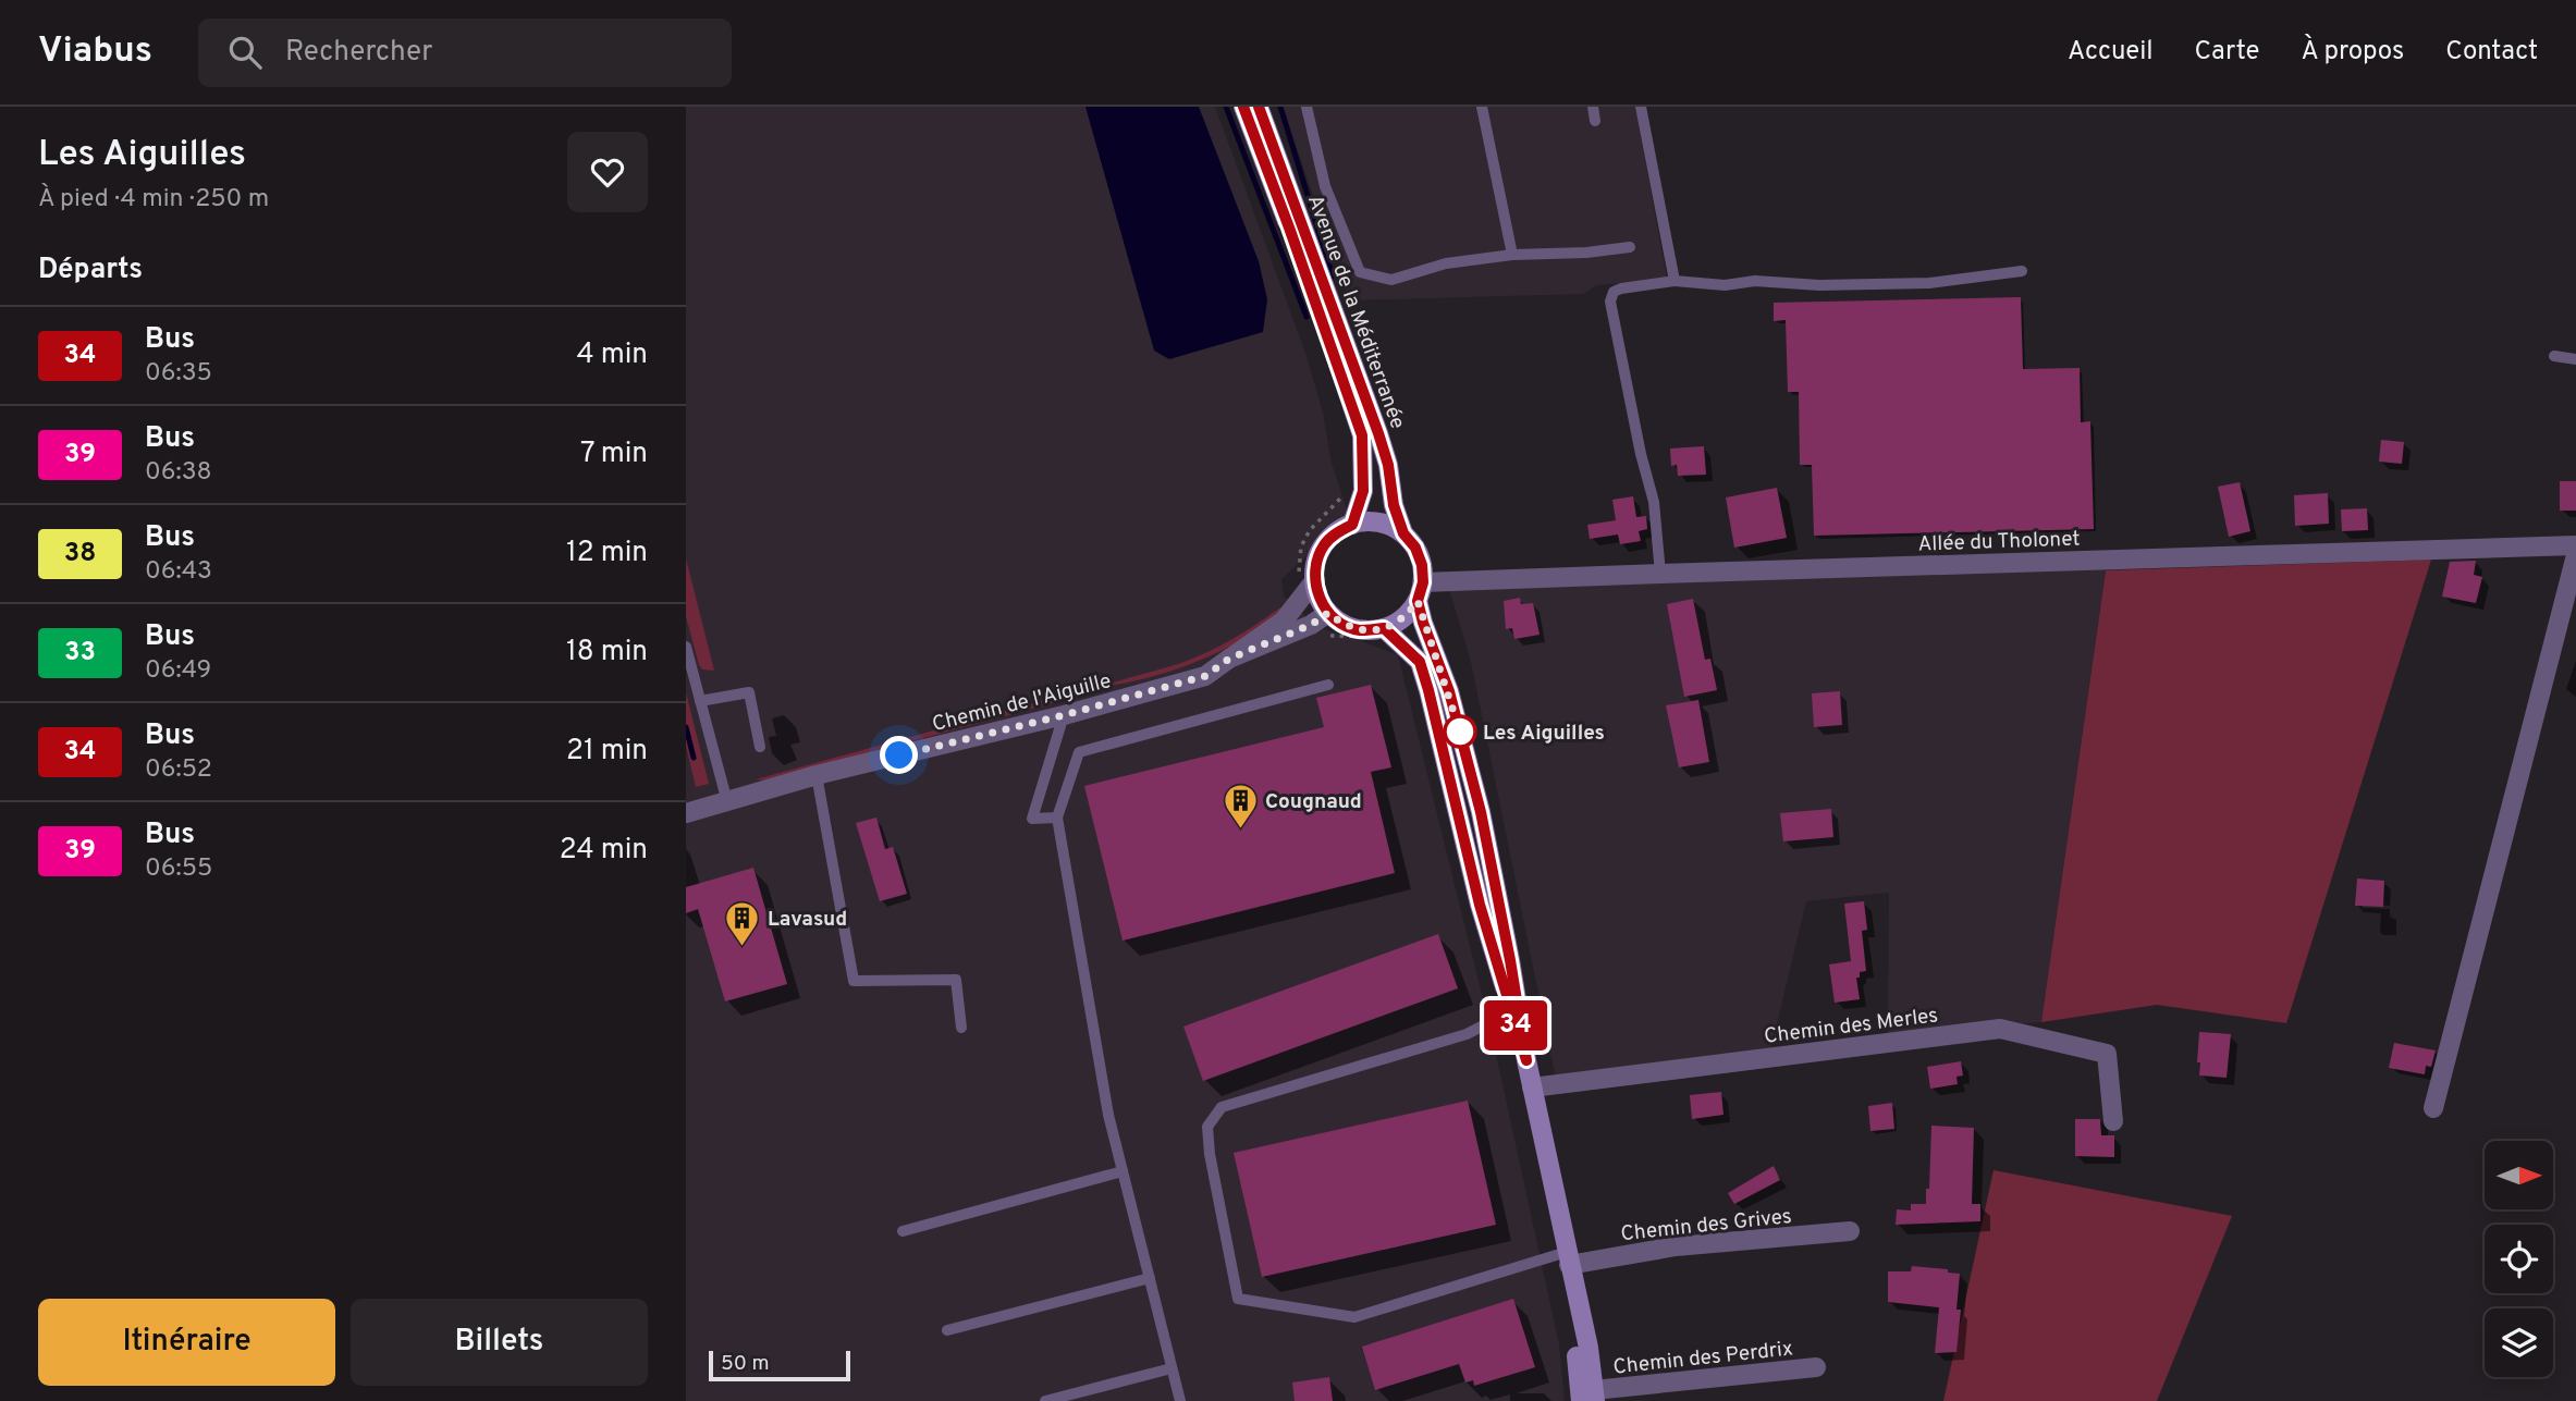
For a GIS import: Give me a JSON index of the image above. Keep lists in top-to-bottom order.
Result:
{
  "streets": {
    "main road": ["Avenue de la Méditerranée"],
    "street": [
      "Allée du Tholonet",
      "Chemin de l'Aiguille",
      "Chemin des Merles",
      "Chemin des Grives",
      "Chemin des Perdrix"
    ]
  },
  "crossings": [
    ["Avenue de la Méditerranée", "Allée du Tholonet"],
    ["Avenue de la Méditerranée", "Chemin de l'Aiguille"],
    ["Allée du Tholonet", "Chemin de l'Aiguille"]
  ],
  "places": {
    "other": ["Les Aiguilles"],
    "building": ["Cougnaud", "Lavasud"]
  },
  "lines": ["bus line 34"],
  "scale_bar": "50 m",
  "north": "right",
  "page": {
    "header": "Viabus",
    "search": "Rechercher",
    "nav": [
      "Accueil",
      "Carte",
      "À propos",
      "Contact"
    ],
    "heading": [
      ["Les Aiguilles", "À pied · 4 min · 250 m"],
      "Départs"
    ],
    "on_map": "34",
    "list": [
      {
        "mark": "34",
        "name": "Bus",
        "note": "06:35",
        "value": "4 min"
      },
      {
        "mark": "39",
        "name": "Bus",
        "note": "06:38",
        "value": "7 min"
      },
      {
        "mark": "38",
        "name": "Bus",
        "note": "06:43",
        "value": "12 min"
      },
      {
        "mark": "33",
        "name": "Bus",
        "note": "06:49",
        "value": "18 min"
      },
      {
        "mark": "34",
        "name": "Bus",
        "note": "06:52",
        "value": "21 min"
      },
      {
        "mark": "39",
        "name": "Bus",
        "note": "06:55",
        "value": "24 min"
      }
    ],
    "buttons": ["Itinéraire", "Billets"],
    "scale": "50 m"
  }
}
